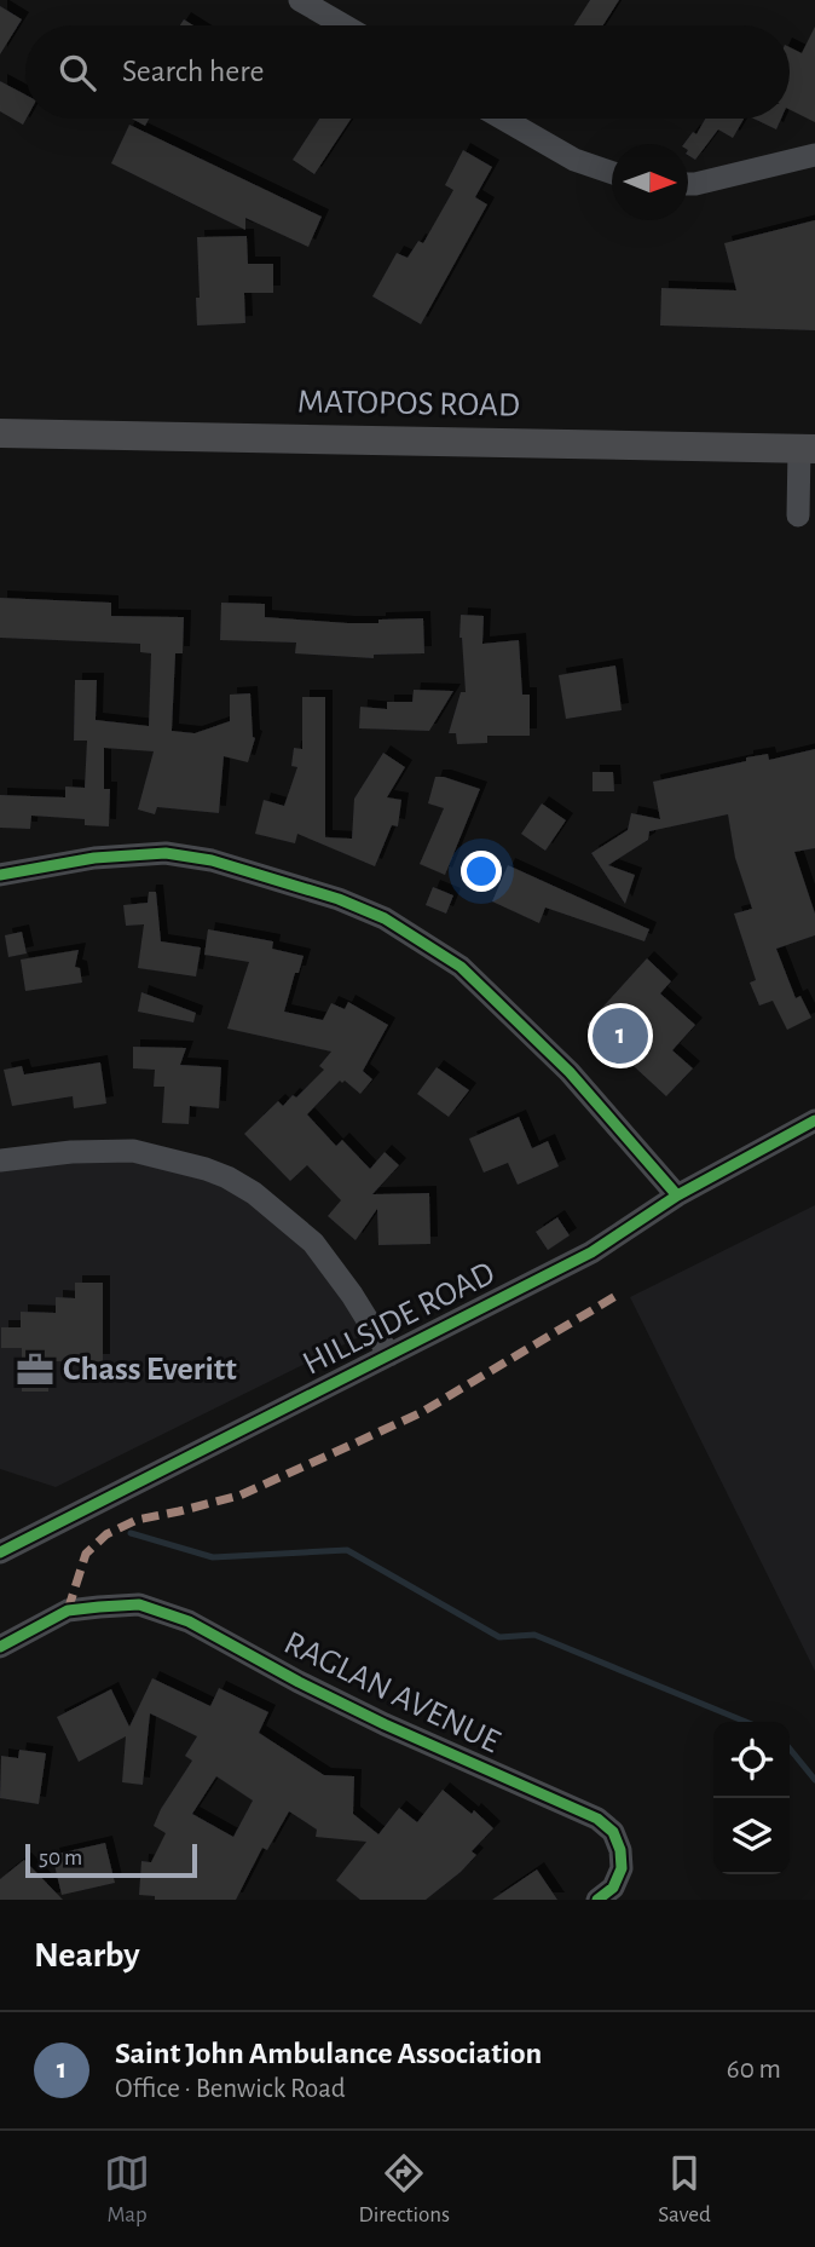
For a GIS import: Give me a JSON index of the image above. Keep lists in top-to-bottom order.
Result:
{
  "streets": {
    "main road": ["MATOPOS ROAD"],
    "street": ["HILLSIDE ROAD", "RAGLAN AVENUE"]
  },
  "places": {
    "office": ["Chass Everitt"]
  },
  "scale_bar": "50 m",
  "north": "right",
  "page": {
    "search": "Search here",
    "pins": "1",
    "scale": "50 m",
    "heading": "Nearby",
    "list": [
      {
        "mark": "1",
        "name": "Saint John Ambulance Association",
        "note": "Office · Benwick Road",
        "value": "60 m"
      }
    ],
    "nav": ["Map", "Directions", "Saved"]
  }
}
